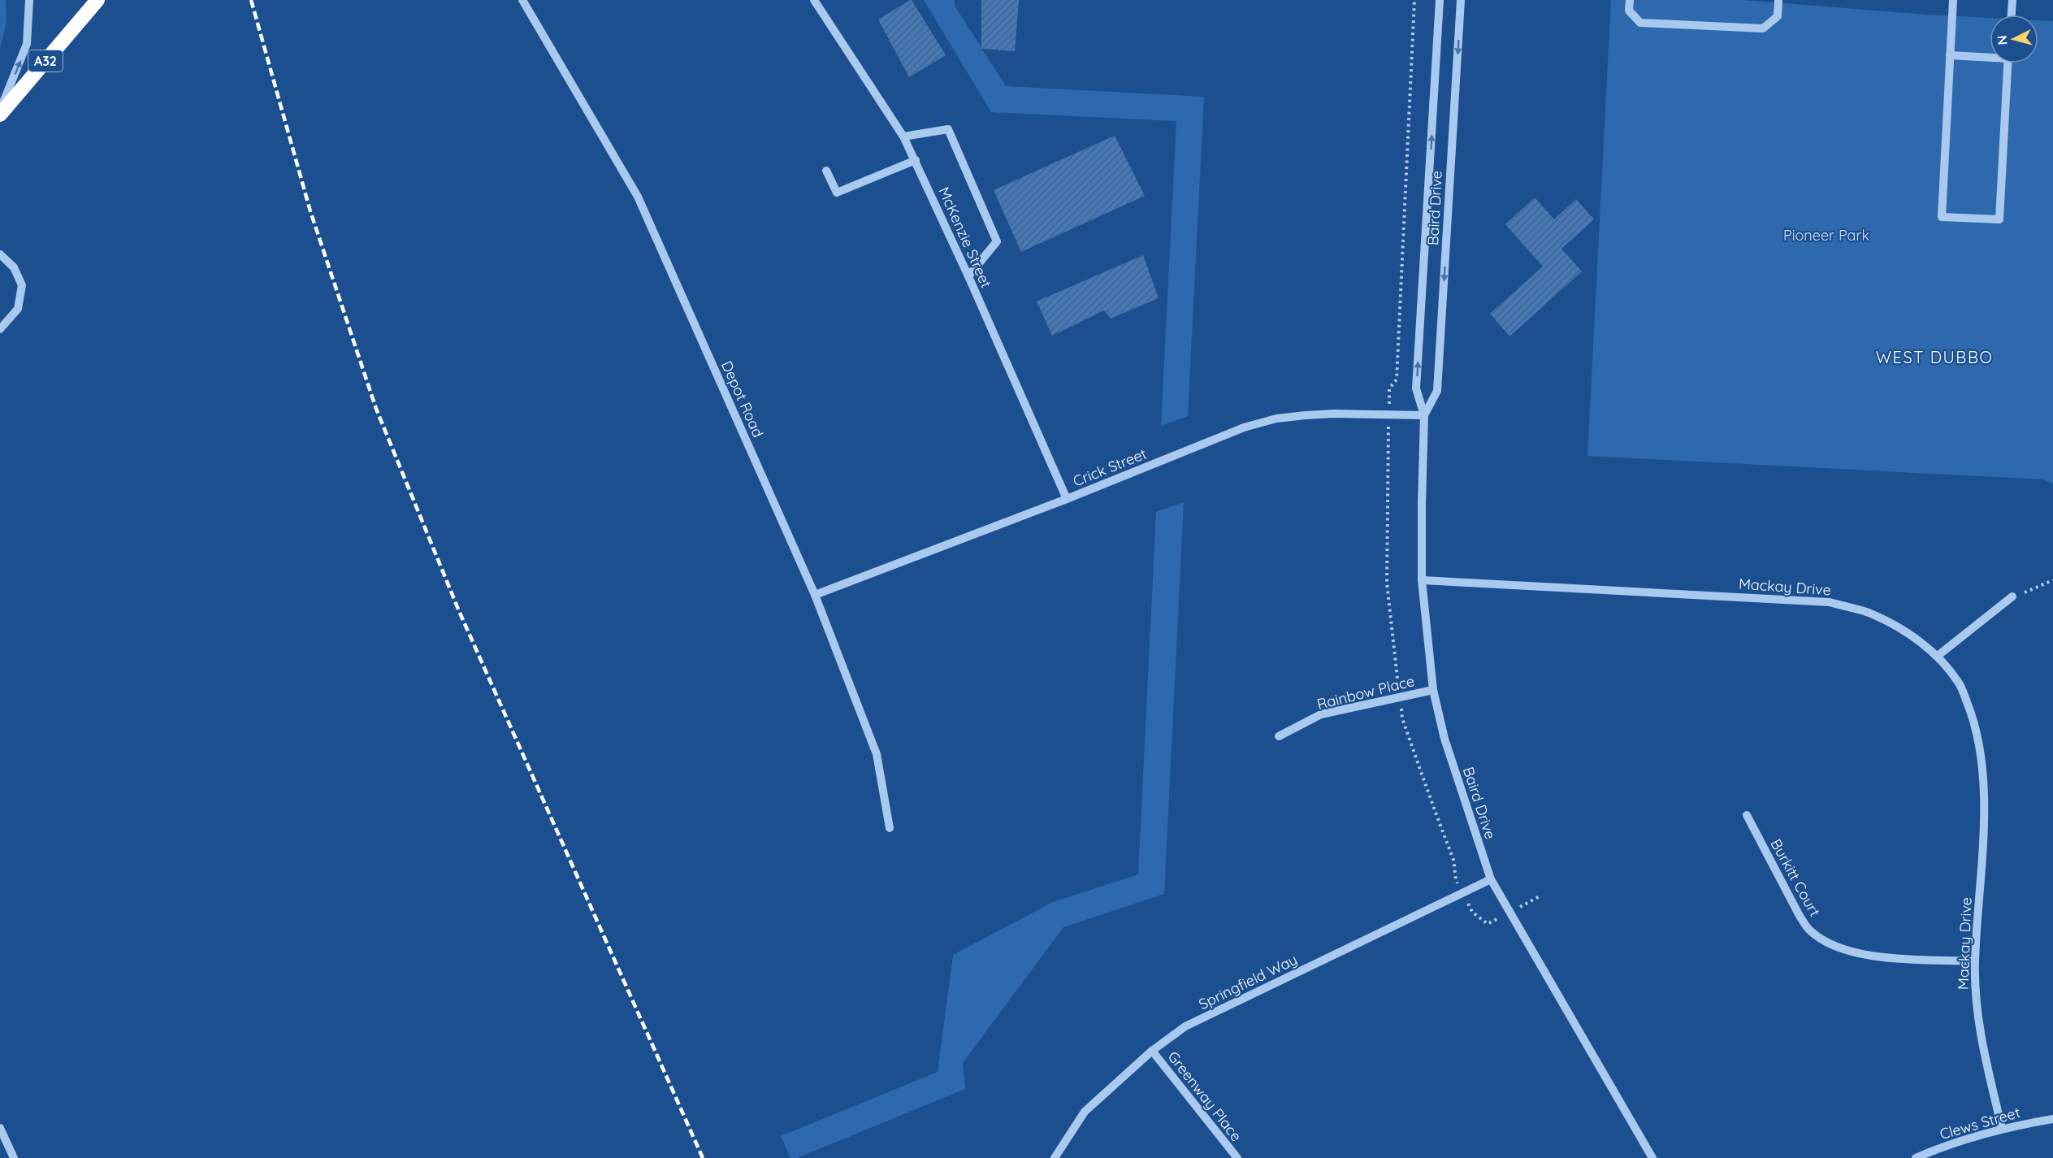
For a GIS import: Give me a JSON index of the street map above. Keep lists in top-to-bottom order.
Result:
{
  "streets": {
    "highway": ["A32"],
    "street": [
      "Baird Drive",
      "McKenzie Street",
      "Depot Road",
      "Crick Street",
      "Mackay Drive",
      "Rainbow Place",
      "Burkitt Court",
      "Springfield Way",
      "Greenway Place",
      "Clews Street"
    ]
  },
  "crossings": [
    ["Baird Drive", "Crick Street"],
    ["Baird Drive", "Mackay Drive"],
    ["Baird Drive", "Rainbow Place"],
    ["Baird Drive", "Springfield Way"],
    ["McKenzie Street", "Crick Street"],
    ["Depot Road", "Crick Street"],
    ["Mackay Drive", "Burkitt Court"],
    ["Mackay Drive", "Clews Street"],
    ["Springfield Way", "Greenway Place"]
  ],
  "districts": ["WEST DUBBO"],
  "parks": ["Pioneer Park"],
  "north": "left"
}
